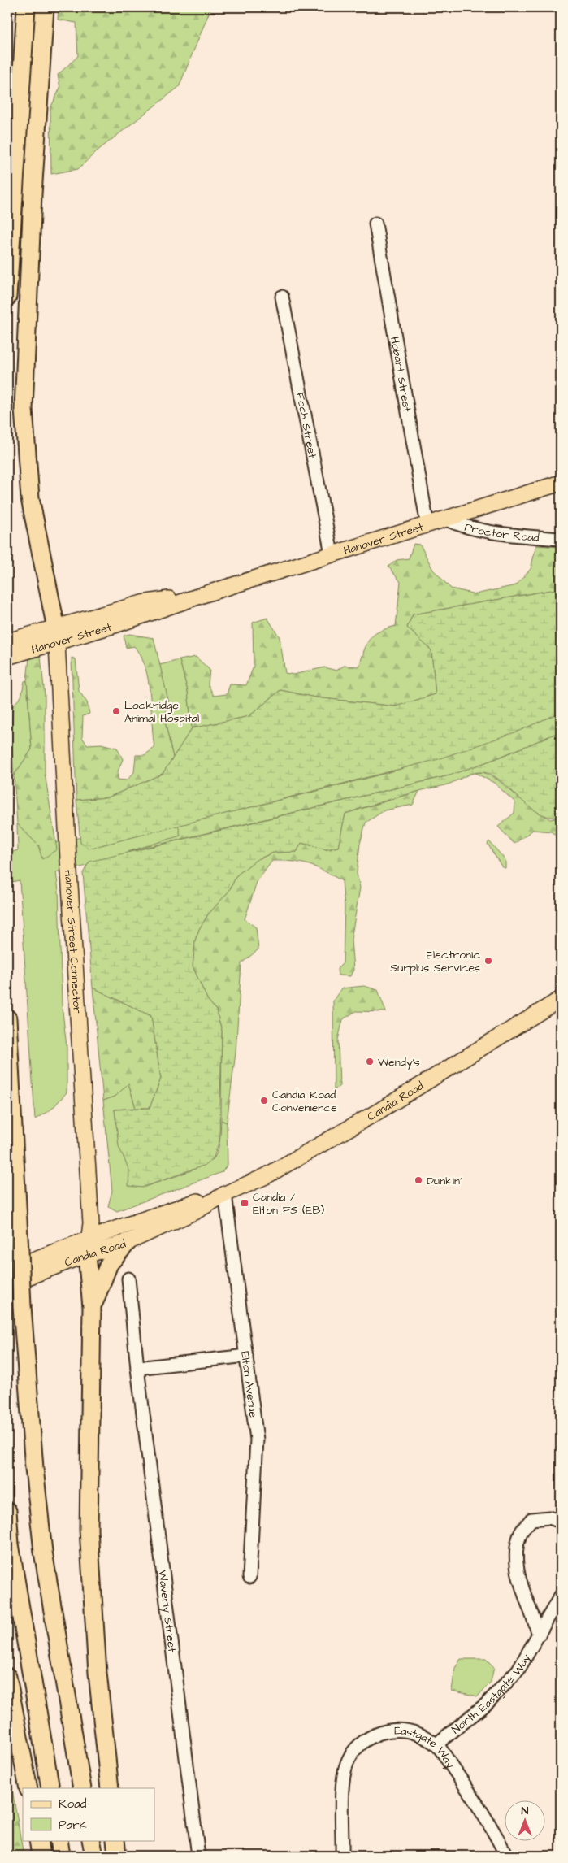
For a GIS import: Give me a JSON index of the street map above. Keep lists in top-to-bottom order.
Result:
{
  "streets": {
    "main road": ["Hanover Street", "Hanover Street Connector", "Candia Road"],
    "street": [
      "Hobart Street",
      "Foch Street",
      "Proctor Road",
      "Elton Avenue",
      "Waverly Street",
      "North Eastgate Way",
      "Eastgate Way"
    ]
  },
  "crossings": [
    ["Hobart Street", "Hanover Street"],
    ["Foch Street", "Hanover Street"],
    ["Proctor Road", "Hanover Street"],
    ["Hanover Street", "Hanover Street Connector"],
    ["Hanover Street Connector", "Candia Road"],
    ["Candia Road", "Elton Avenue"],
    ["North Eastgate Way", "Eastgate Way"]
  ],
  "places": {
    "other": [
      "Lockridge Animal Hospital",
      "Electronic Surplus Services",
      "Wendy's",
      "Candia Road Convenience",
      "Dunkin'"
    ],
    "transit": ["Candia / Elton FS (EB)"]
  },
  "legend": ["Road", "Park"],
  "north": "top"
}
